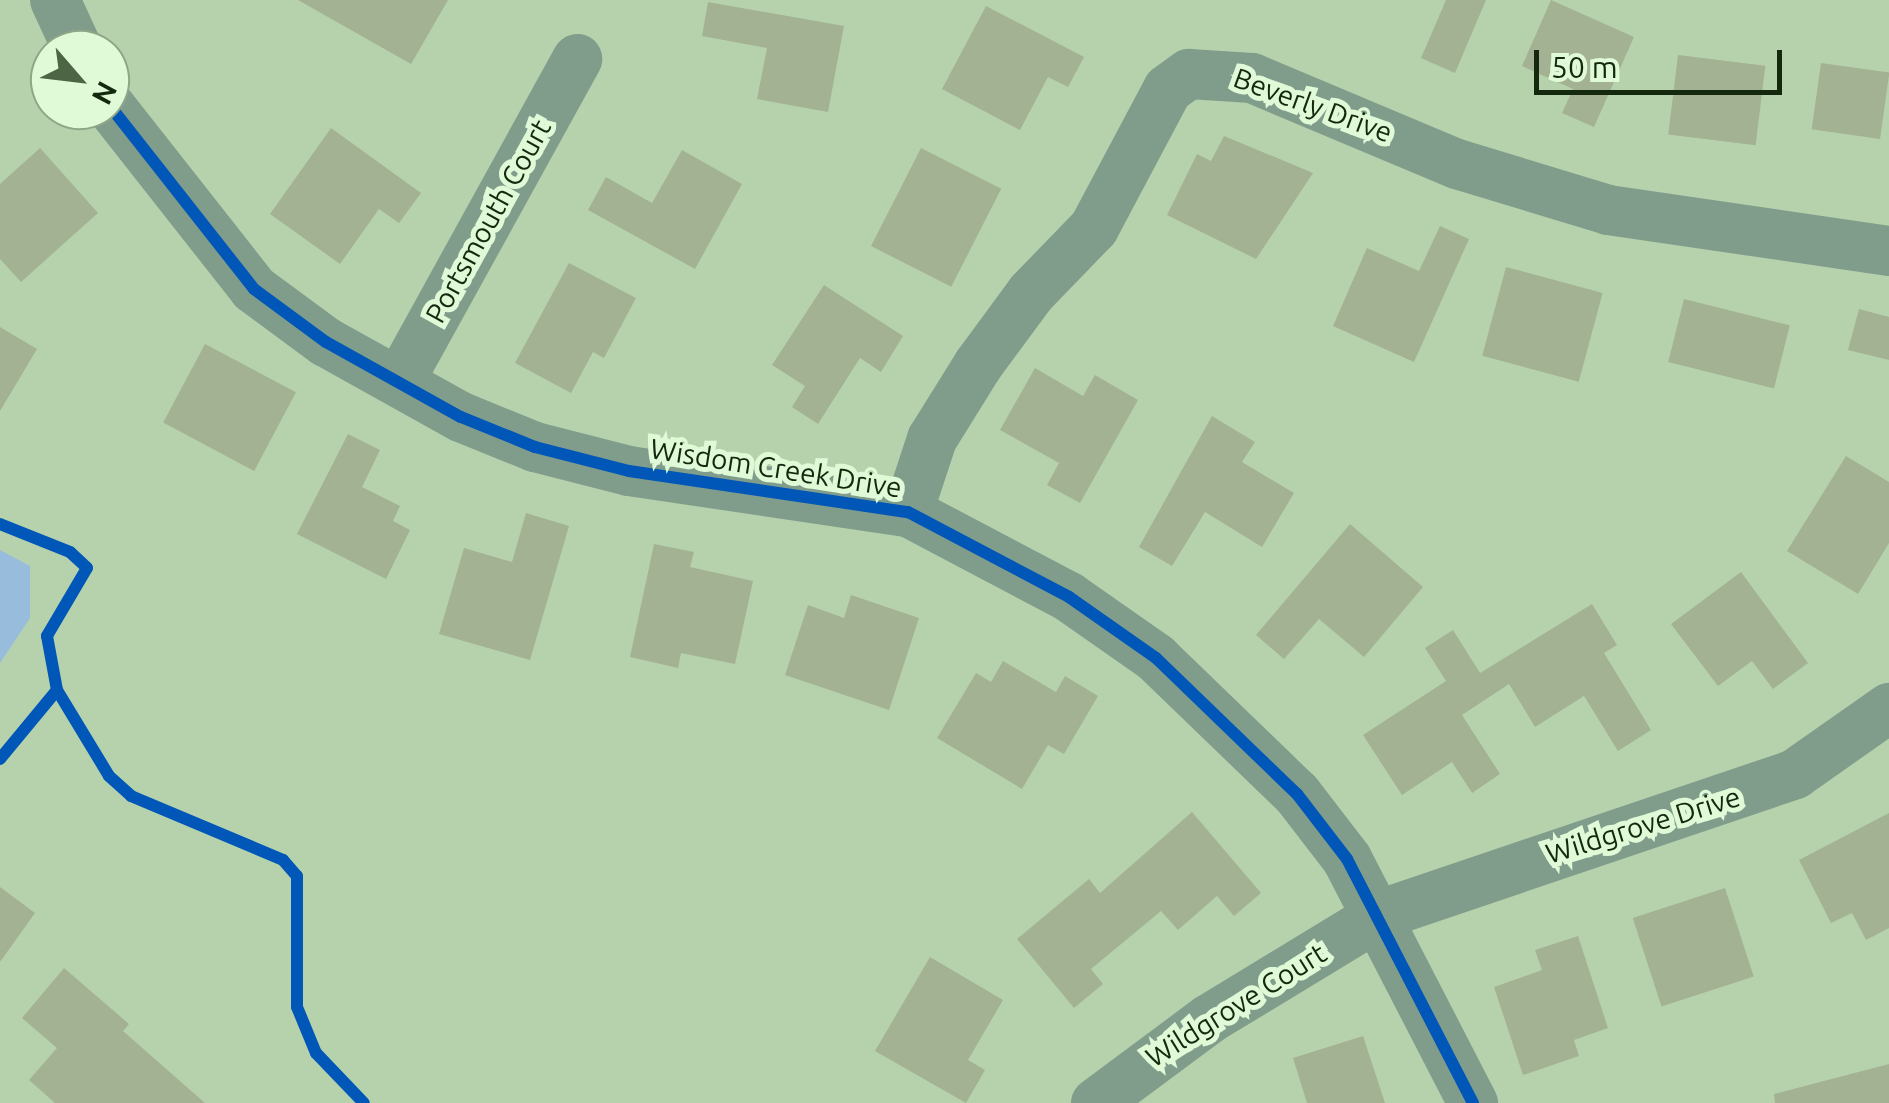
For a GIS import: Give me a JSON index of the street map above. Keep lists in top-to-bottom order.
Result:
{
  "streets": {
    "street": [
      "Beverly Drive",
      "Portsmouth Court",
      "Wisdom Creek Drive",
      "Wildgrove Drive",
      "Wildgrove Court"
    ]
  },
  "crossings": [
    ["Beverly Drive", "Wisdom Creek Drive"],
    ["Portsmouth Court", "Wisdom Creek Drive"],
    ["Wisdom Creek Drive", "Wildgrove Drive"],
    ["Wisdom Creek Drive", "Wildgrove Court"],
    ["Wildgrove Drive", "Wildgrove Court"]
  ],
  "scale_bar": "50 m",
  "north": "bottom right"
}
